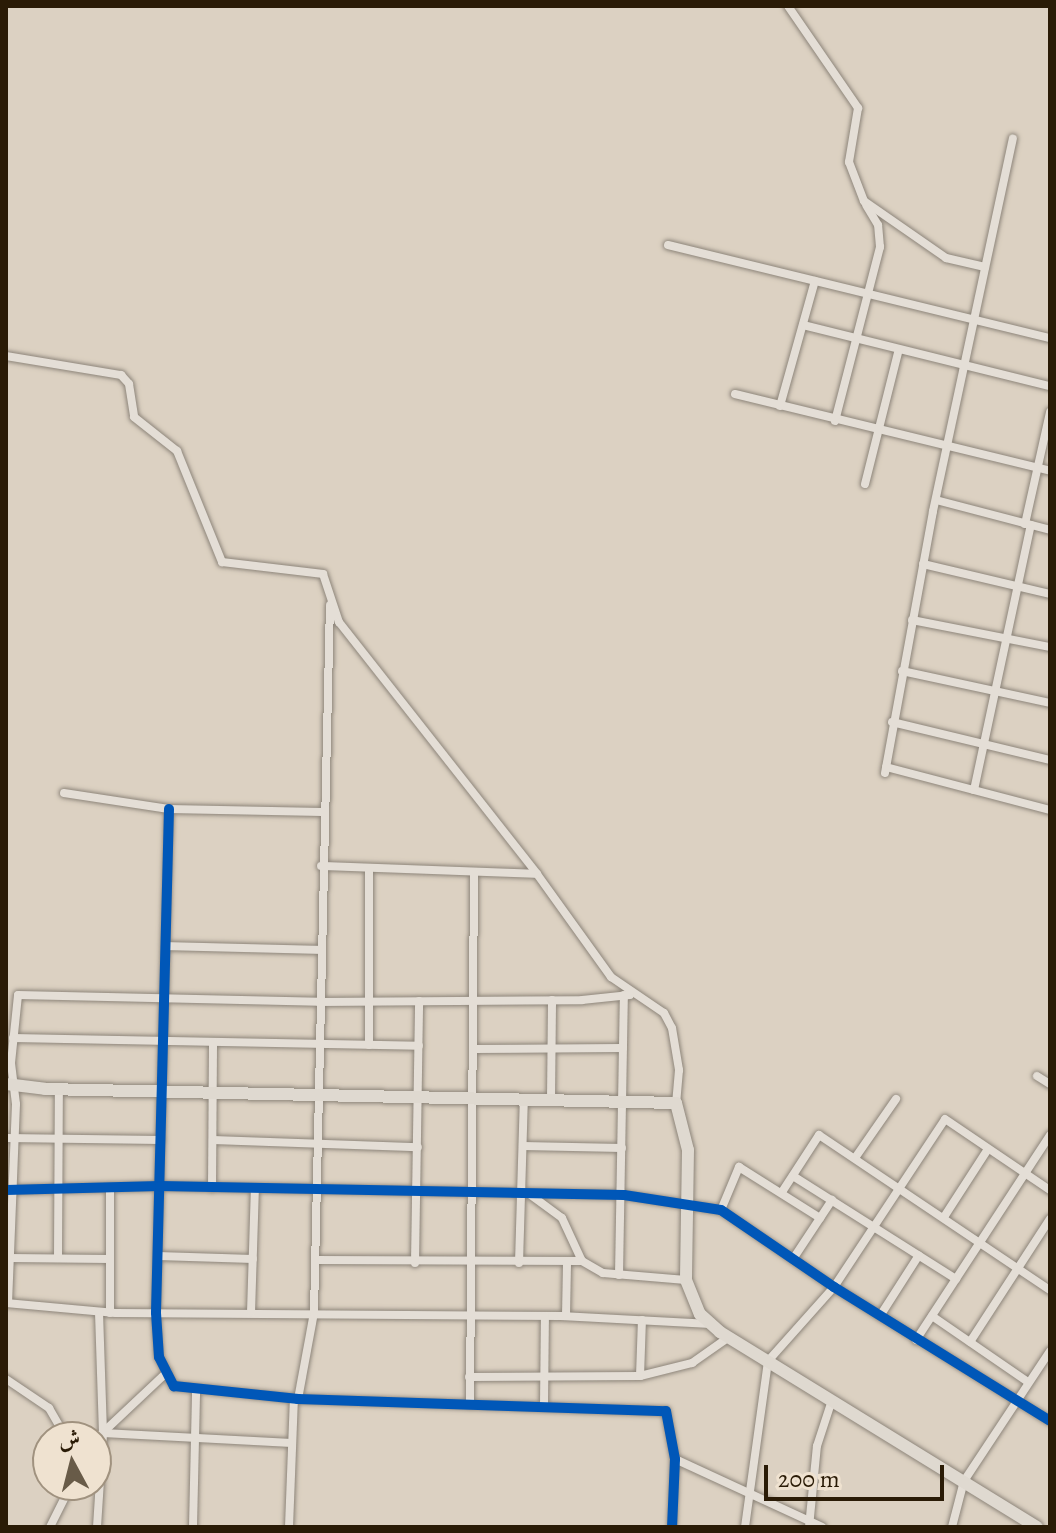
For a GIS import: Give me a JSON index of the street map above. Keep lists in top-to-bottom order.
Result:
{
  "scale_bar": "200 m",
  "north": "top"
}
